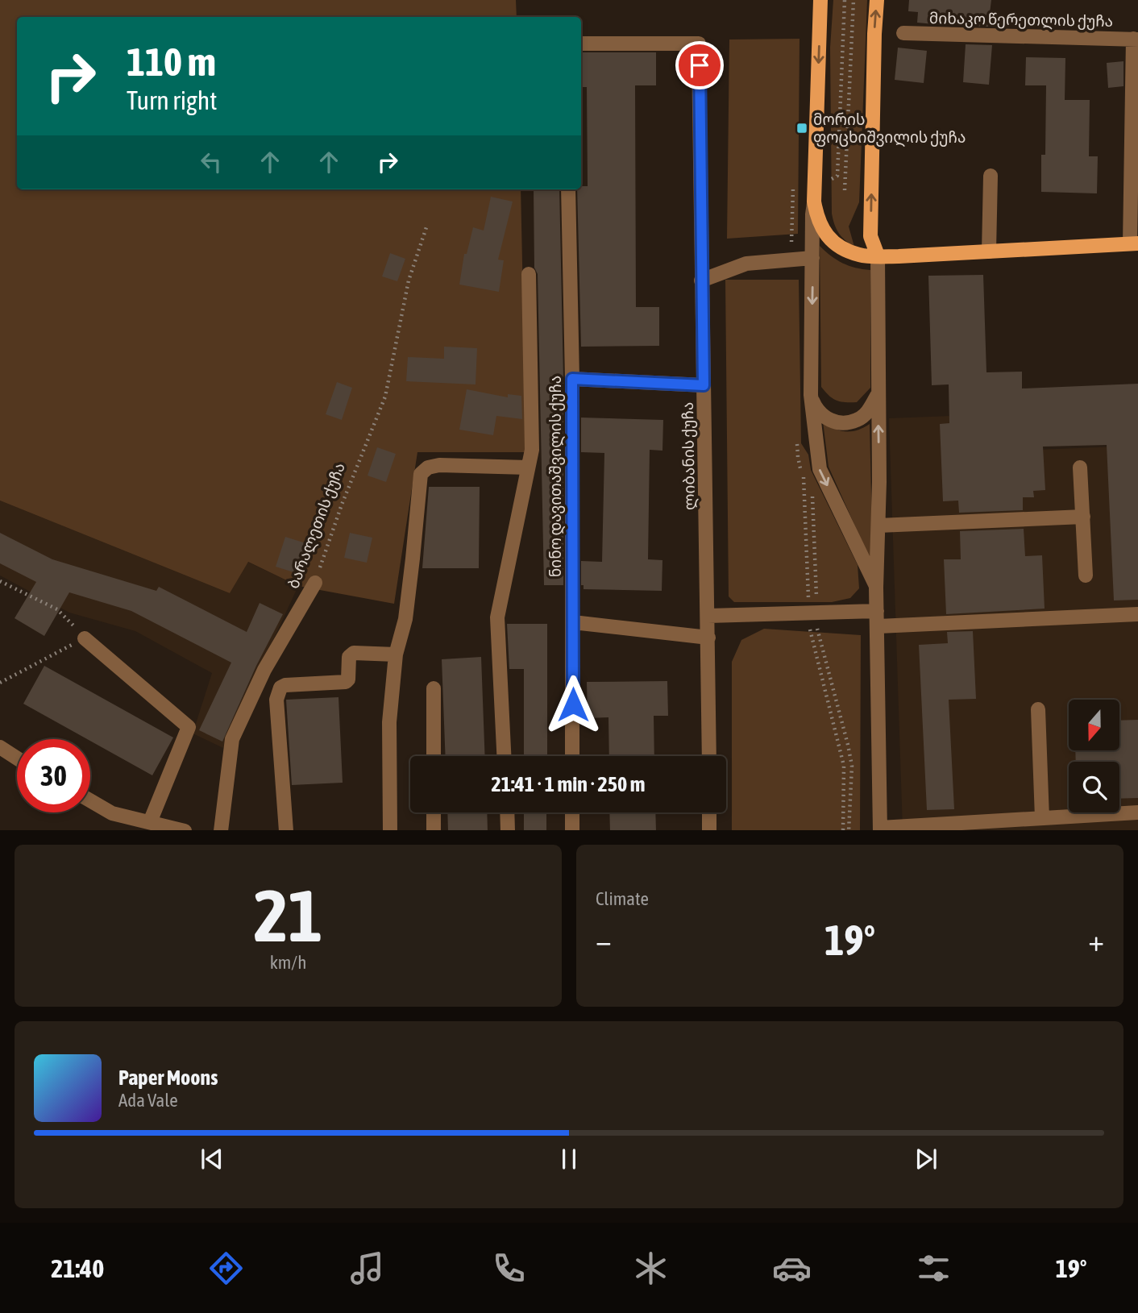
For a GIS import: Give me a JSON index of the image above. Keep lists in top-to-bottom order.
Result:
{
  "streets": {
    "street": [
      "მიხაკო წერეთლის ქუჩა",
      "ლიბანის ქუჩა",
      "ნინო დავითაშვილის ქუჩა",
      "ბარალეთის ქუჩა"
    ]
  },
  "places": {
    "transit": ["მორის ფოცხიშვილის ქუჩა"]
  },
  "north": "bottom",
  "page": {
    "turn": ["110 m", "Turn right"],
    "limit": "30",
    "trip": "21:41 · 1 min · 250 m",
    "tile": [
      ["21", "km/h"],
      "Climate"
    ],
    "heat": ["−", "19°", "+"],
    "song": ["Paper Moons", "Ada Vale"],
    "tabs": ["21:40", "19°"]
  }
}
